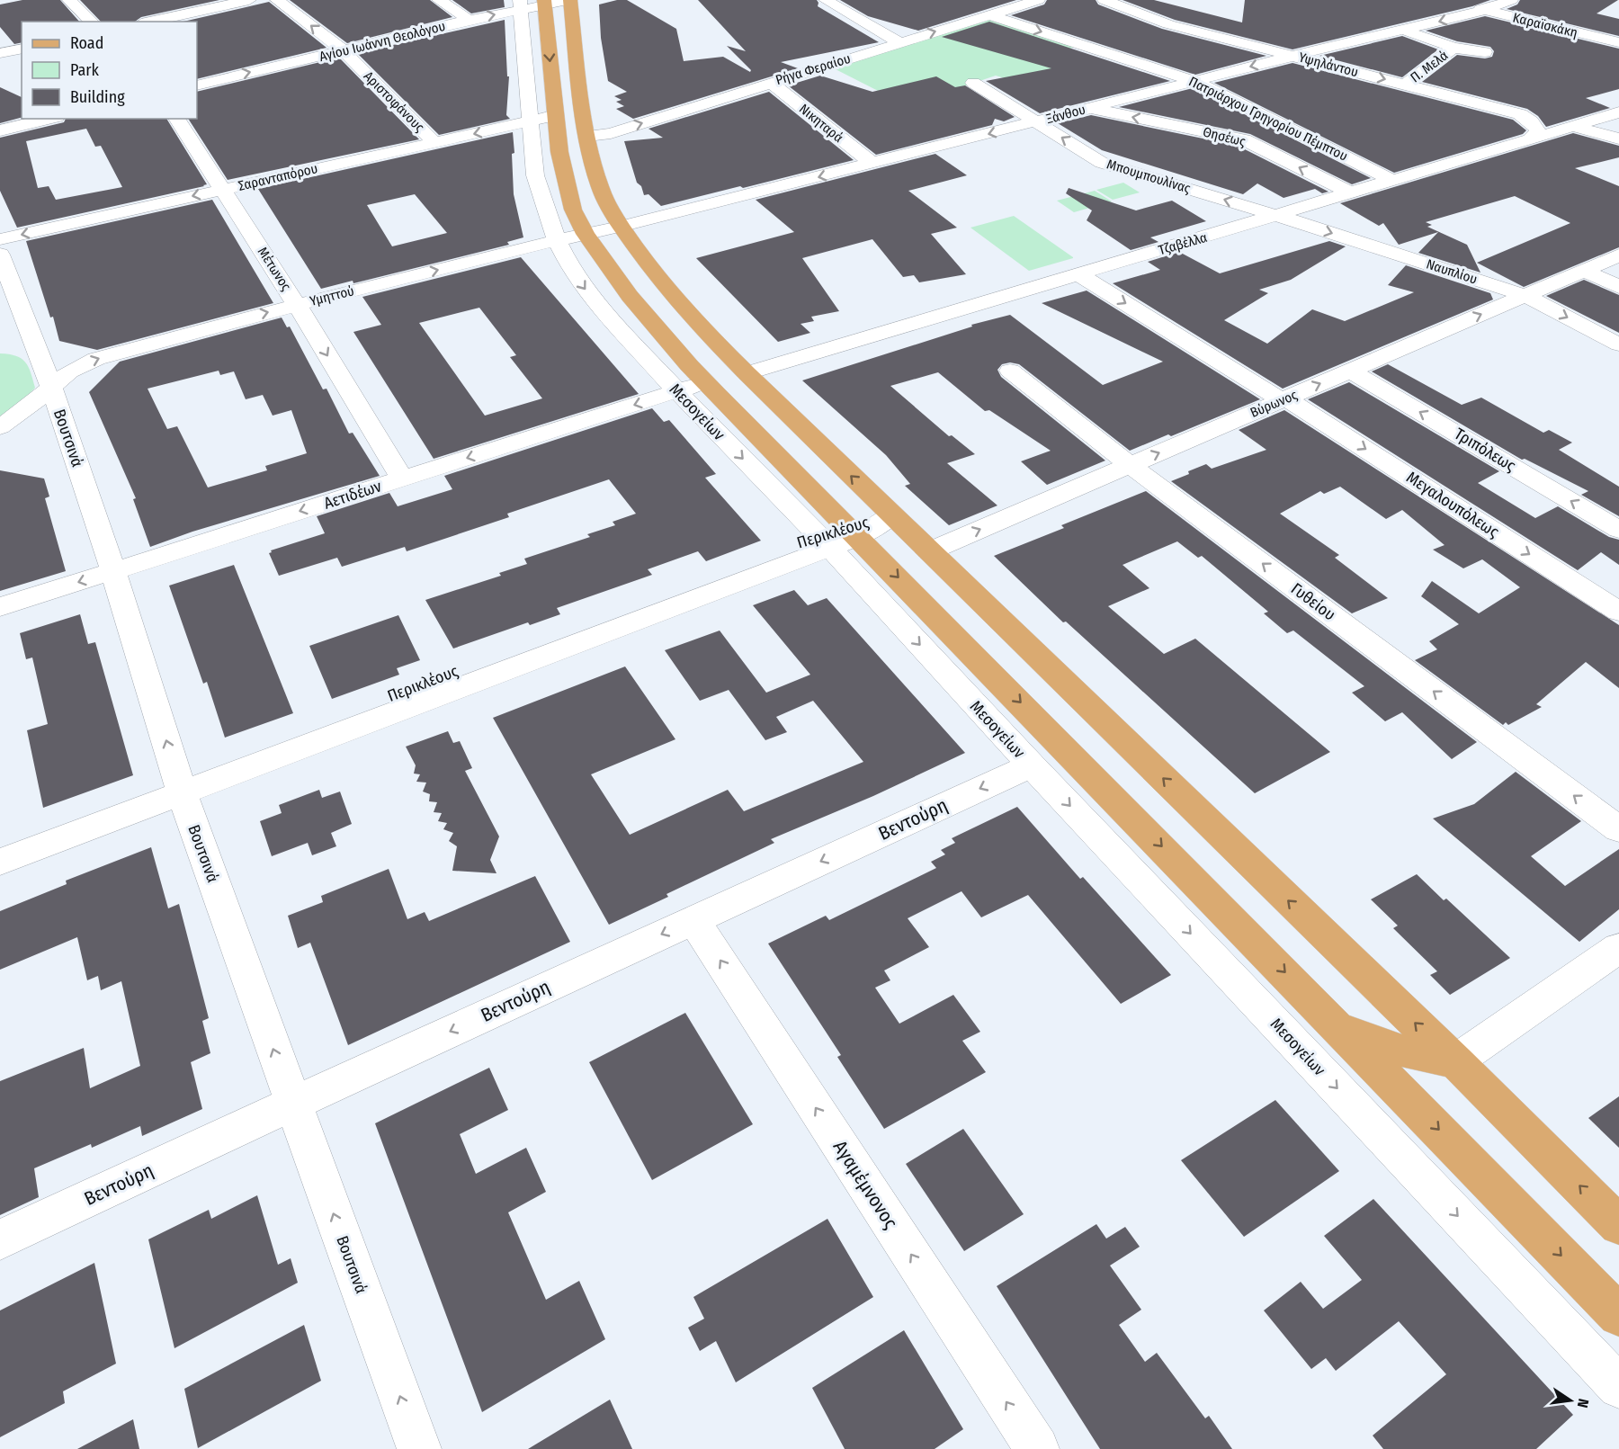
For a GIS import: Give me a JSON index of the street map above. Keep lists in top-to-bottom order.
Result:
{
  "streets": {
    "main road": ["Μεσογείων"],
    "street": [
      "Καραϊσκάκη",
      "Αγίου Ιωάννη Θεολόγου",
      "Υψηλάντου",
      "Π. Μελά",
      "Ρήγα Φεραίου",
      "Αριστοφάνους",
      "Ξάνθου",
      "Πατριάρχου Γρηγορίου Πέμπτου",
      "Νικηταρά",
      "Θησέως",
      "Μπουμπουλίνας",
      "Σαρανταπόρου",
      "Τζαβέλλα",
      "Μέτωνος",
      "Ναυπλίου",
      "Υμηττού",
      "Βύρωνος",
      "Βουτσινά",
      "Τριπόλεως",
      "Αετιδέων",
      "Μεγαλουπόλεως",
      "Περικλέους",
      "Γυθείου",
      "Βεντούρη",
      "Αγαμέμνονος"
    ]
  },
  "crossings": [
    ["Καραϊσκάκη", "Ξάνθου"],
    ["Αγίου Ιωάννη Θεολόγου", "Αριστοφάνους"],
    ["Αγίου Ιωάννη Θεολόγου", "Μεσογείων"],
    ["Υψηλάντου", "Π. Μελά"],
    ["Υψηλάντου", "Ξάνθου"],
    ["Υψηλάντου", "Τζαβέλλα"],
    ["Π. Μελά", "Ξάνθου"],
    ["Ρήγα Φεραίου", "Πατριάρχου Γρηγορίου Πέμπτου"],
    ["Ρήγα Φεραίου", "Νικηταρά"],
    ["Αριστοφάνους", "Σαρανταπόρου"],
    ["Ξάνθου", "Πατριάρχου Γρηγορίου Πέμπτου"],
    ["Ξάνθου", "Νικηταρά"],
    ["Ξάνθου", "Θησέως"],
    ["Ξάνθου", "Μπουμπουλίνας"],
    ["Ξάνθου", "Υμηττού"],
    ["Πατριάρχου Γρηγορίου Πέμπτου", "Τζαβέλλα"],
    ["Θησέως", "Τζαβέλλα"],
    ["Μπουμπουλίνας", "Τζαβέλλα"],
    ["Μπουμπουλίνας", "Ναυπλίου"],
    ["Σαρανταπόρου", "Μέτωνος"],
    ["Σαρανταπόρου", "Μεσογείων"],
    ["Τζαβέλλα", "Ναυπλίου"],
    ["Τζαβέλλα", "Μεγαλουπόλεως"],
    ["Μέτωνος", "Υμηττού"],
    ["Μέτωνος", "Αετιδέων"],
    ["Ναυπλίου", "Βύρωνος"],
    ["Υμηττού", "Μεσογείων"],
    ["Υμηττού", "Βουτσινά"],
    ["Βύρωνος", "Τριπόλεως"],
    ["Βύρωνος", "Μεγαλουπόλεως"],
    ["Βύρωνος", "Γυθείου"],
    ["Μεσογείων", "Αετιδέων"],
    ["Μεσογείων", "Περικλέους"],
    ["Μεσογείων", "Βεντούρη"],
    ["Βουτσινά", "Αετιδέων"],
    ["Βουτσινά", "Περικλέους"],
    ["Βουτσινά", "Βεντούρη"],
    ["Βεντούρη", "Αγαμέμνονος"]
  ],
  "one_way": [
    "Ρήγα Φεραίου",
    "Αριστοφάνους",
    "Ξάνθου",
    "Πατριάρχου Γρηγορίου Πέμπτου",
    "Θησέως",
    "Μπουμπουλίνας",
    "Μέτωνος",
    "Ναυπλίου",
    "Υμηττού",
    "Βύρωνος",
    "Βουτσινά",
    "Τριπόλεως",
    "Αετιδέων",
    "Μεγαλουπόλεως",
    "Γυθείου",
    "Βεντούρη",
    "Αγαμέμνονος"
  ],
  "legend": ["Road", "Park", "Building"],
  "north": "right"
}
